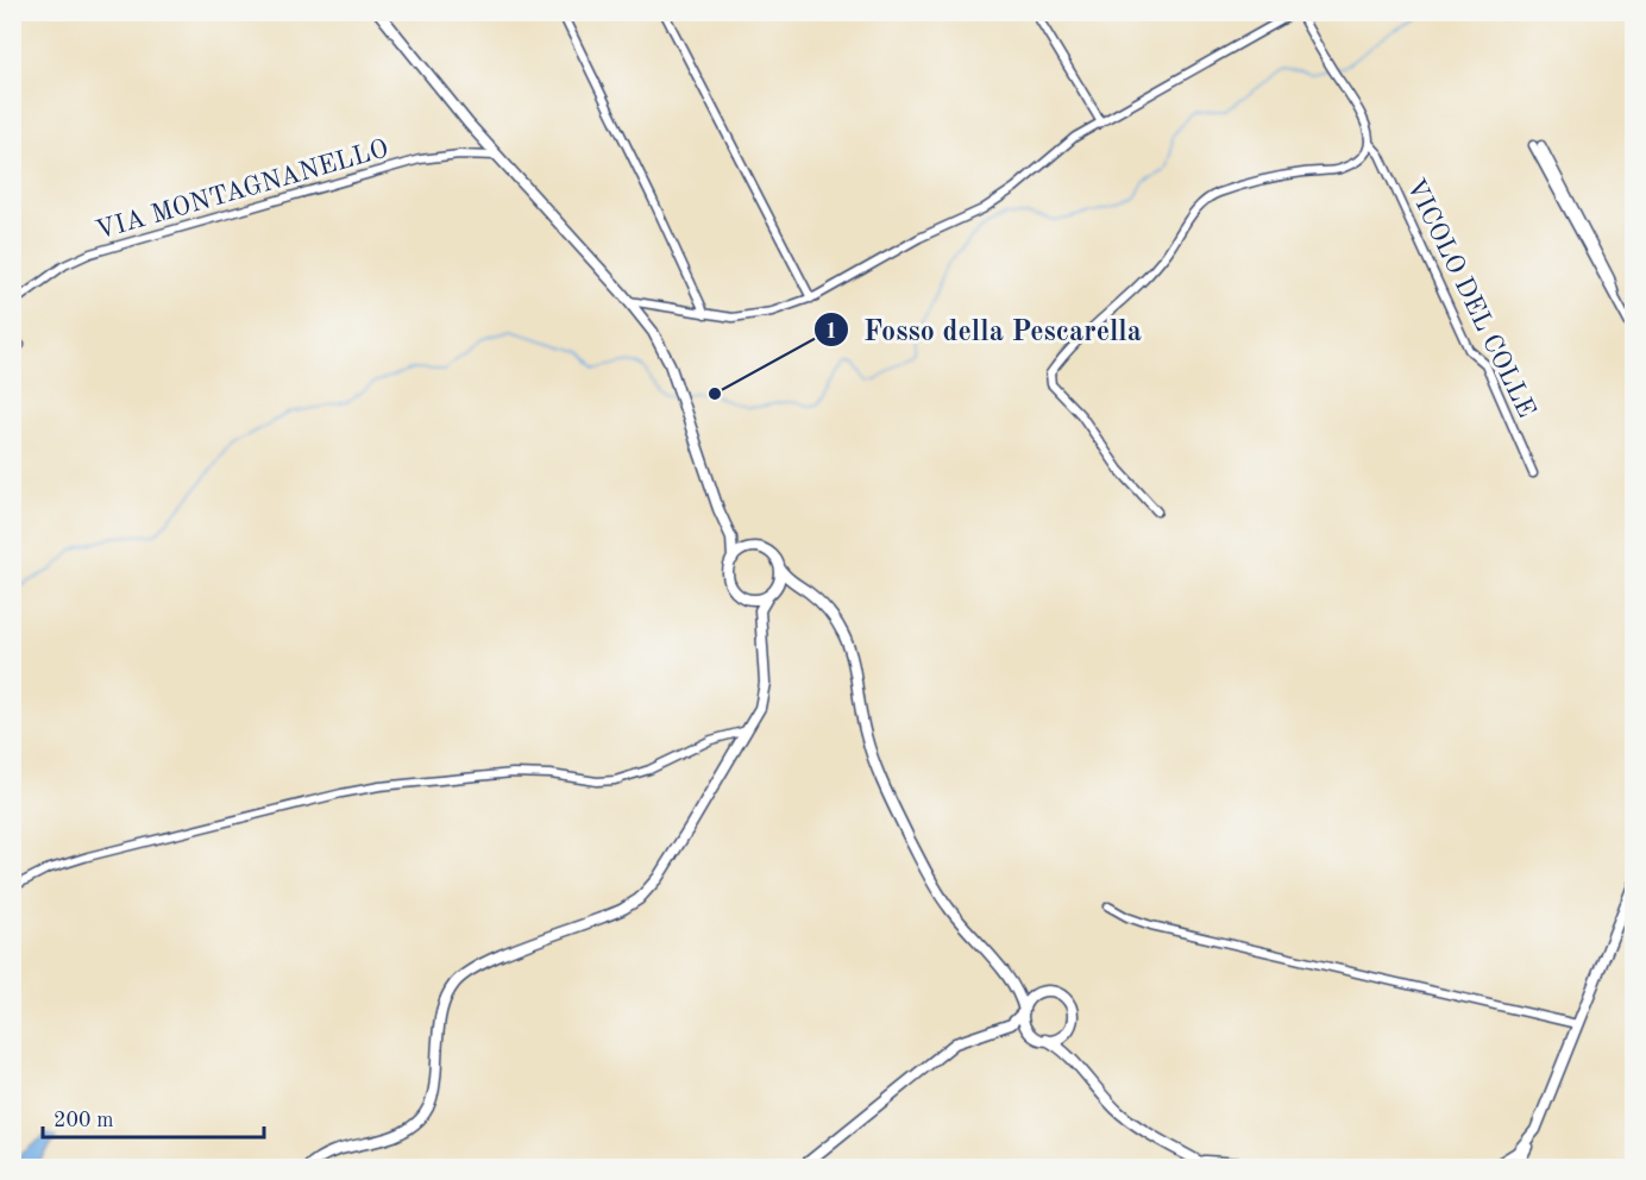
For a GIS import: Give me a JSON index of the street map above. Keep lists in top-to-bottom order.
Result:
{
  "streets": {
    "street": ["VIA MONTAGNANELLO", "VICOLO DEL COLLE"]
  },
  "places": ["Fosso della Pescarella"],
  "scale_bar": "200 m"
}
